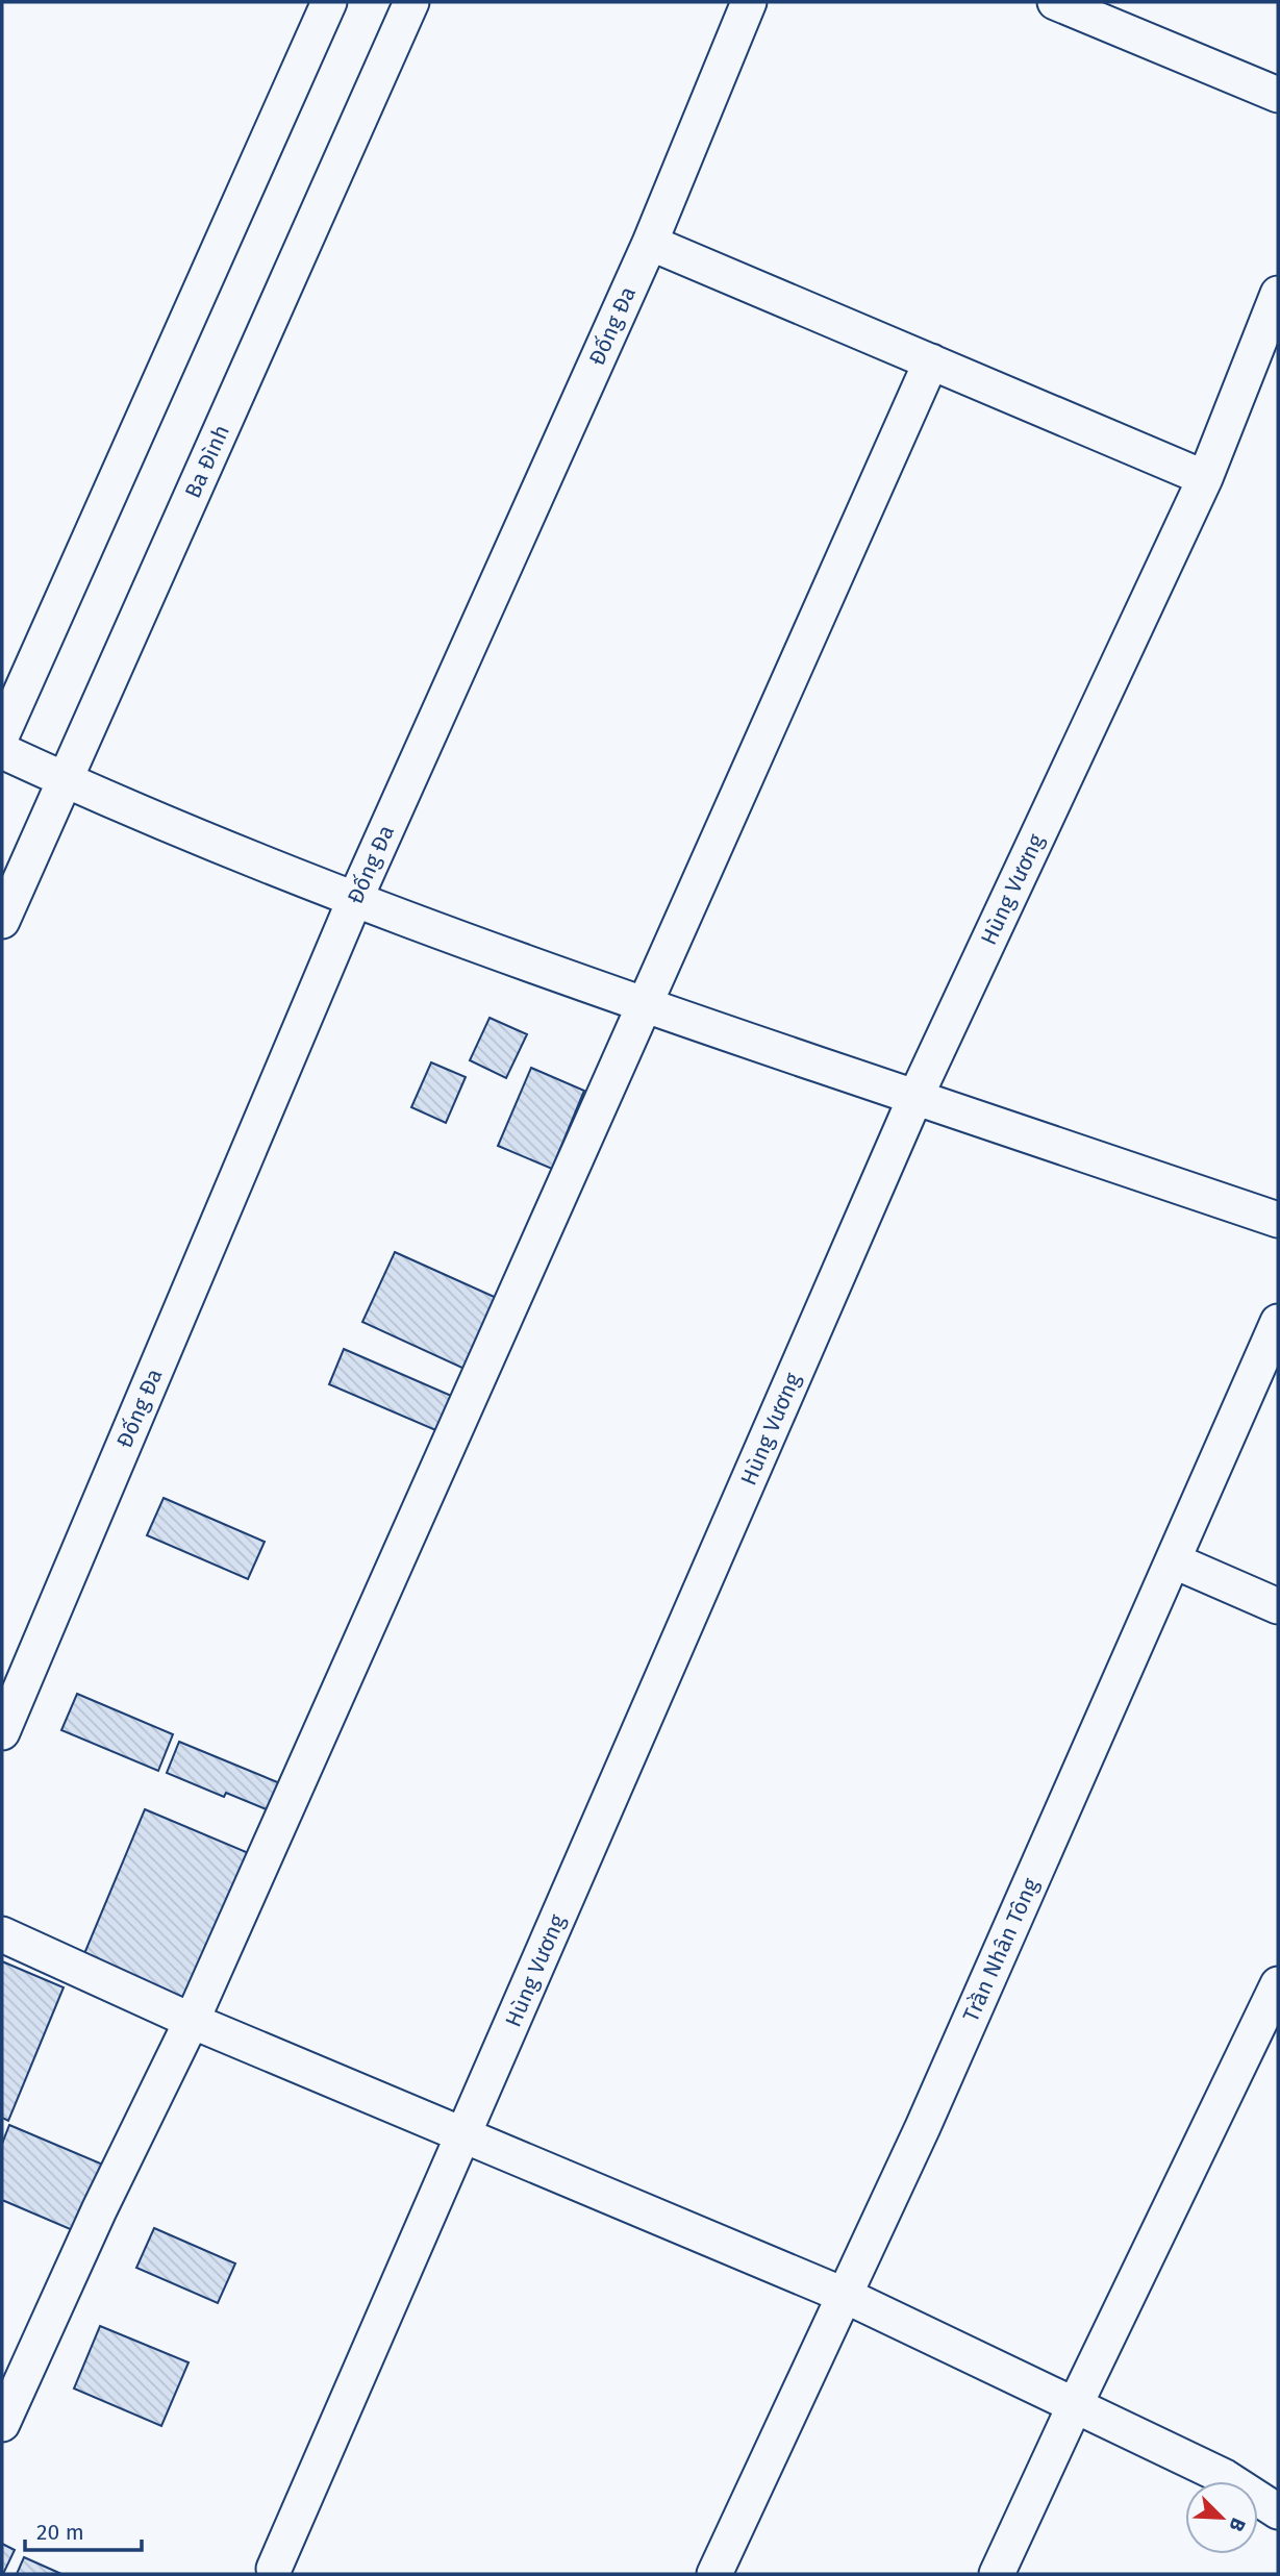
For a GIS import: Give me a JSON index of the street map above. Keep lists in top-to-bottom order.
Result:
{
  "streets": {
    "street": [
      "Đống Đa",
      "Ba Đình",
      "Hùng Vương",
      "Trần Nhân Tông"
    ]
  },
  "scale_bar": "20 m",
  "north": "bottom right"
}
